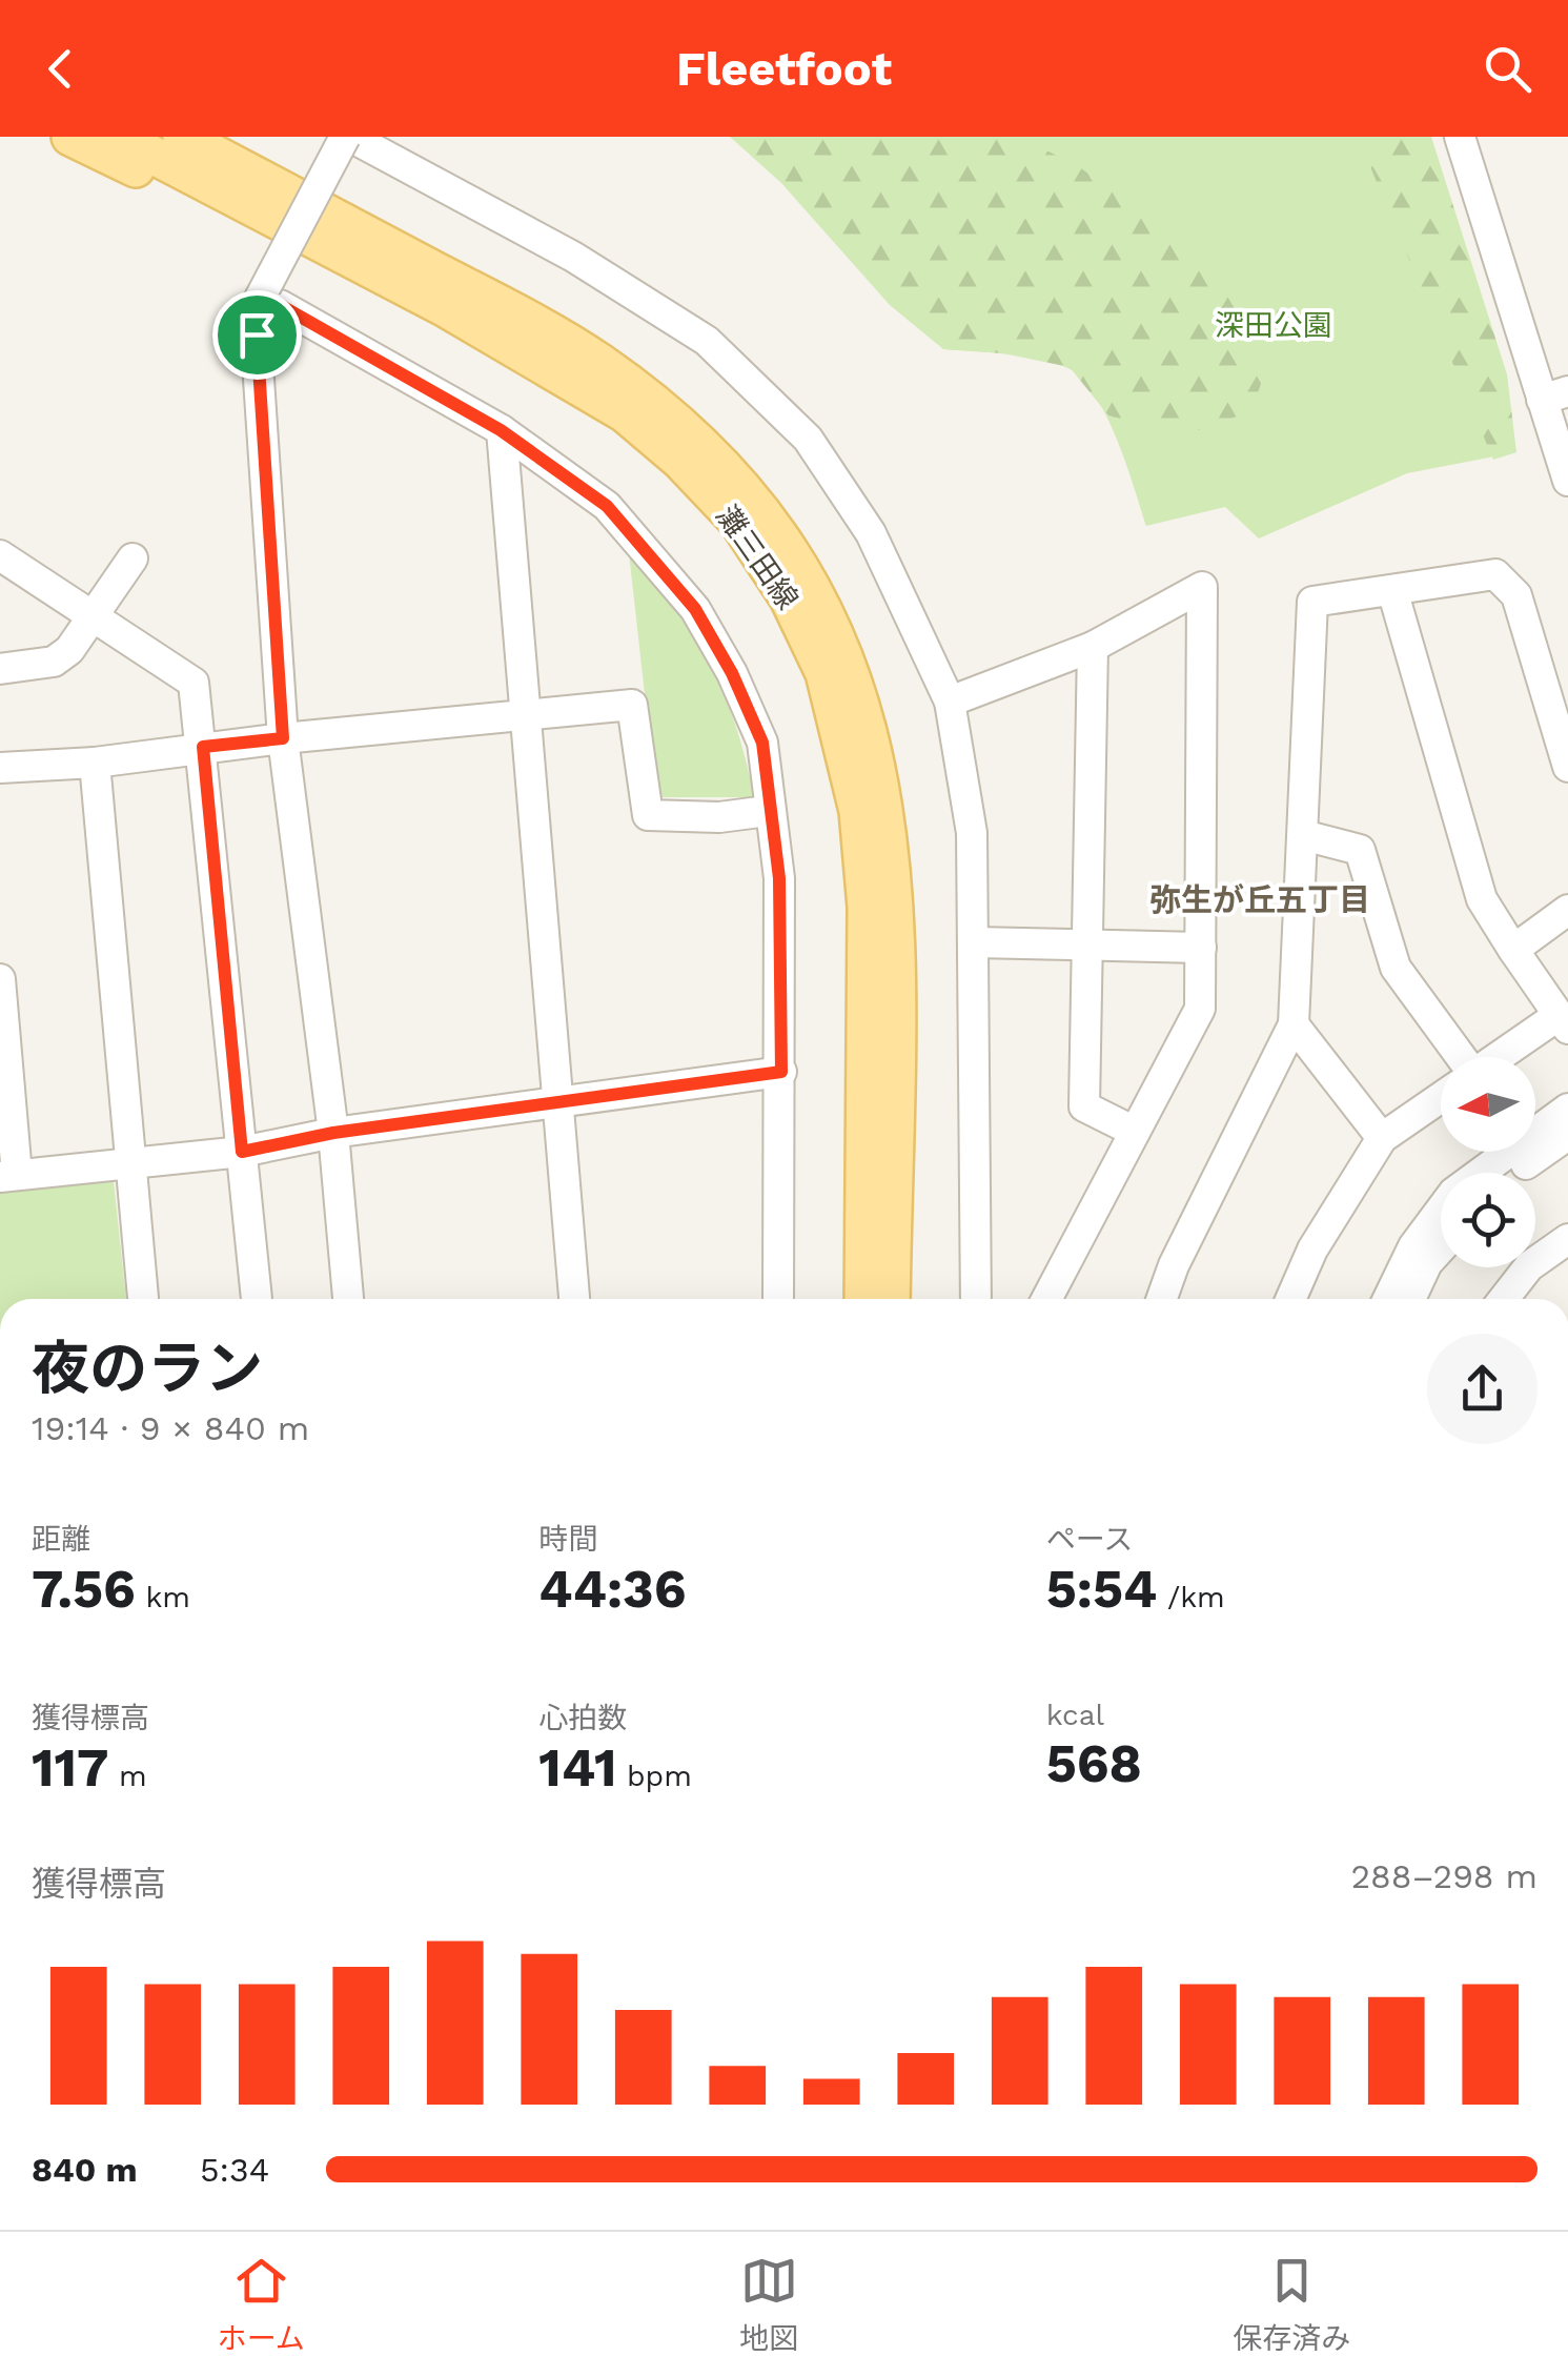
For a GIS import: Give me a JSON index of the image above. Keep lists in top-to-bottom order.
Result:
{
  "streets": {
    "main road": ["灘三田線"]
  },
  "districts": ["弥生が丘五丁目"],
  "parks": ["深田公園"],
  "north": "left",
  "page": {
    "header": "Fleetfoot",
    "heading": ["夜のラン", "19:14 · 9 × 840 m"],
    "stats": [
      ["距離", "7.56 km"],
      ["時間", "44:36"],
      ["ペース", "5:54 /km"],
      ["獲得標高", "117 m"],
      ["心拍数", "141 bpm"],
      ["kcal", "568"]
    ],
    "chart": ["獲得標高", "288–298 m"],
    "list": [
      {
        "name": "840 m",
        "note": "5:34"
      }
    ],
    "tabs": ["ホーム", "地図", "保存済み"]
  }
}
